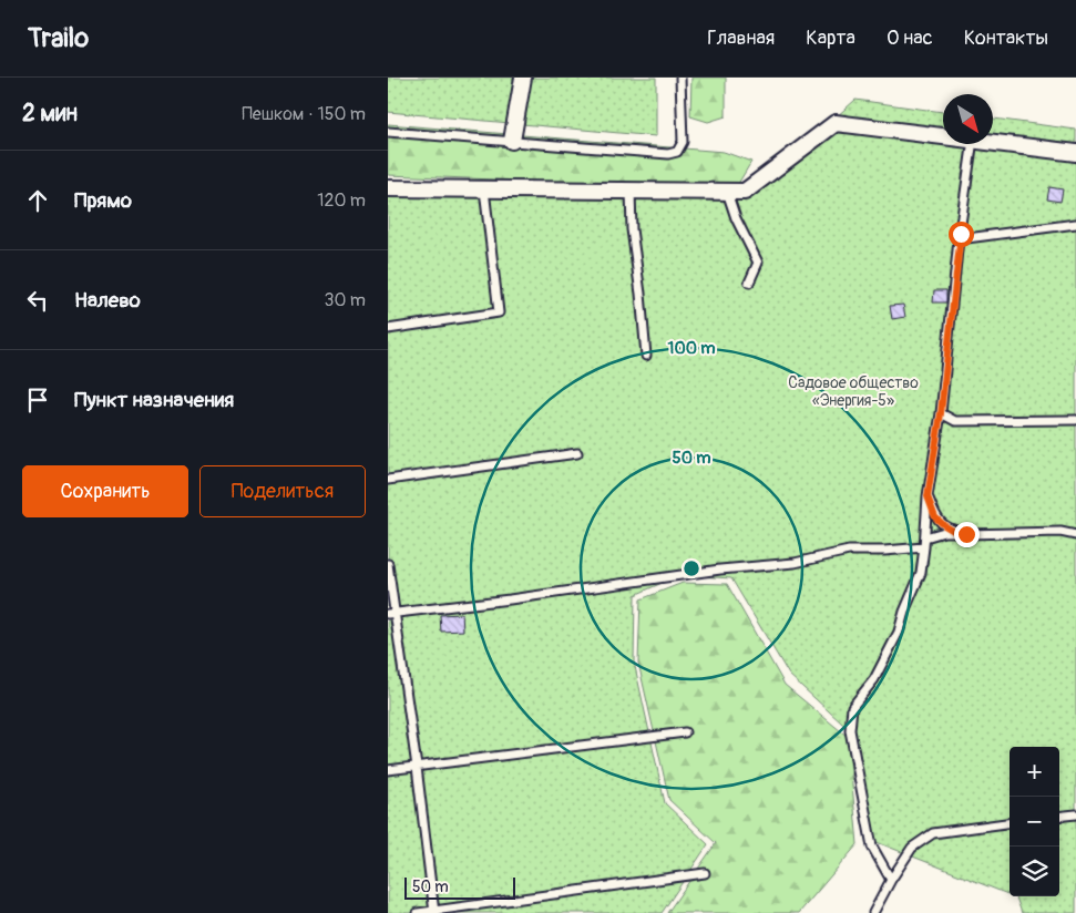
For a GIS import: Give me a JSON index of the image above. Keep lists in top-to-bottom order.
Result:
{
  "parks": ["Садовое общество «Энергия-5»"],
  "scale_bar": "50 m",
  "north": "bottom right",
  "page": {
    "header": "Trailo",
    "nav": [
      "Главная",
      "Карта",
      "О нас",
      "Контакты"
    ],
    "heading": ["2 мин", "Пешком · 150 m"],
    "list": [
      ["Прямо", "120 m"],
      ["Налево", "30 m"],
      "Пункт назначения"
    ],
    "buttons": ["Сохранить", "Поделиться"],
    "map_buttons": ["+", "−"],
    "scale": "50 m"
  },
  "rings": ["100 m", "50 m"]
}
